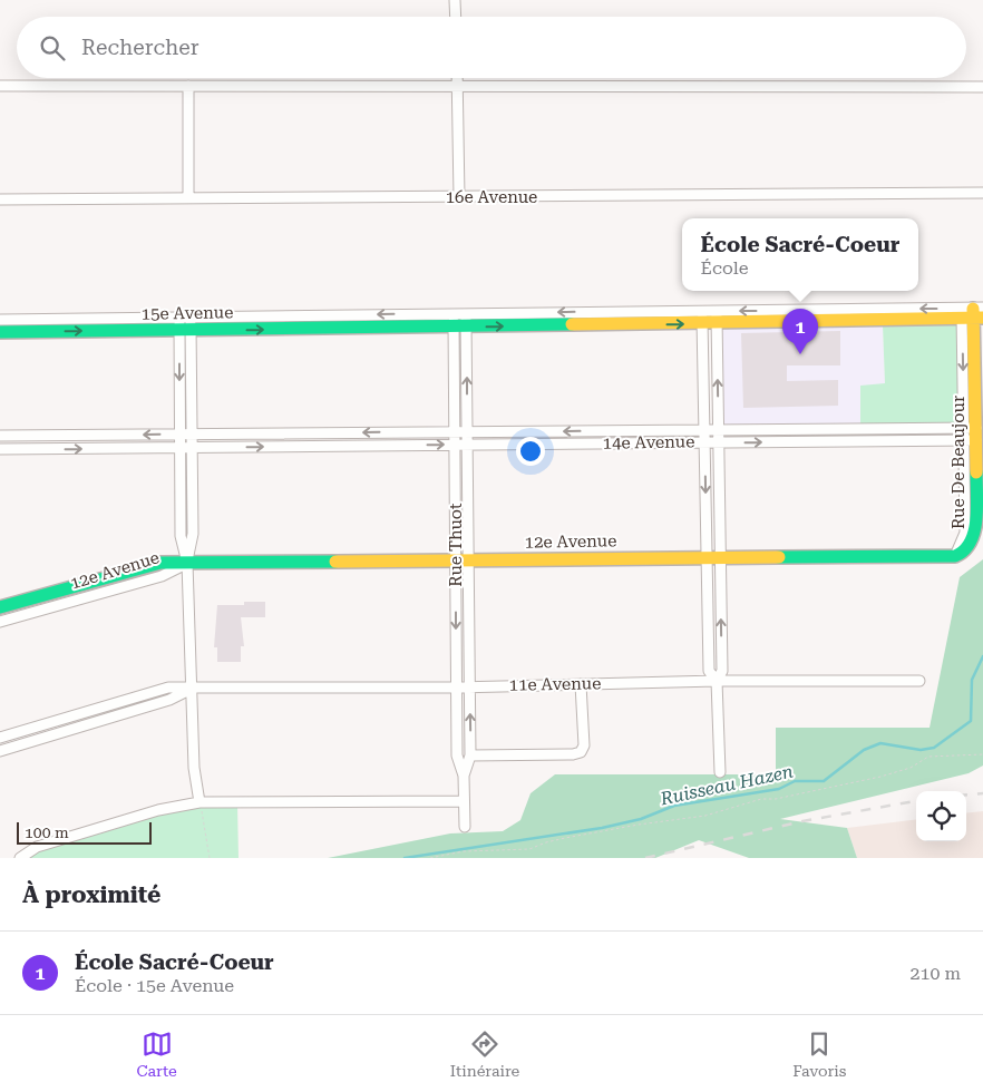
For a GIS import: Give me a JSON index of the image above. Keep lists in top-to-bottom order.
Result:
{
  "streets": {
    "street": [
      "16e Avenue",
      "15e Avenue",
      "14e Avenue",
      "Rue De Beaujour",
      "12e Avenue",
      "Rue Thuot",
      "11e Avenue"
    ]
  },
  "crossings": [
    ["15e Avenue", "Rue De Beaujour"],
    ["15e Avenue", "Rue Thuot"],
    ["14e Avenue", "Rue De Beaujour"],
    ["14e Avenue", "Rue Thuot"],
    ["Rue De Beaujour", "12e Avenue"],
    ["12e Avenue", "Rue Thuot"],
    ["Rue Thuot", "11e Avenue"]
  ],
  "water": ["Ruisseau Hazen"],
  "scale_bar": "100 m",
  "page": {
    "search": "Rechercher",
    "popup": ["École Sacré-Coeur", "École"],
    "pins": "1",
    "scale": "100 m",
    "heading": "À proximité",
    "list": [
      {
        "mark": "1",
        "name": "École Sacré-Coeur",
        "note": "École · 15e Avenue",
        "value": "210 m"
      }
    ],
    "nav": ["Carte", "Itinéraire", "Favoris"]
  }
}
